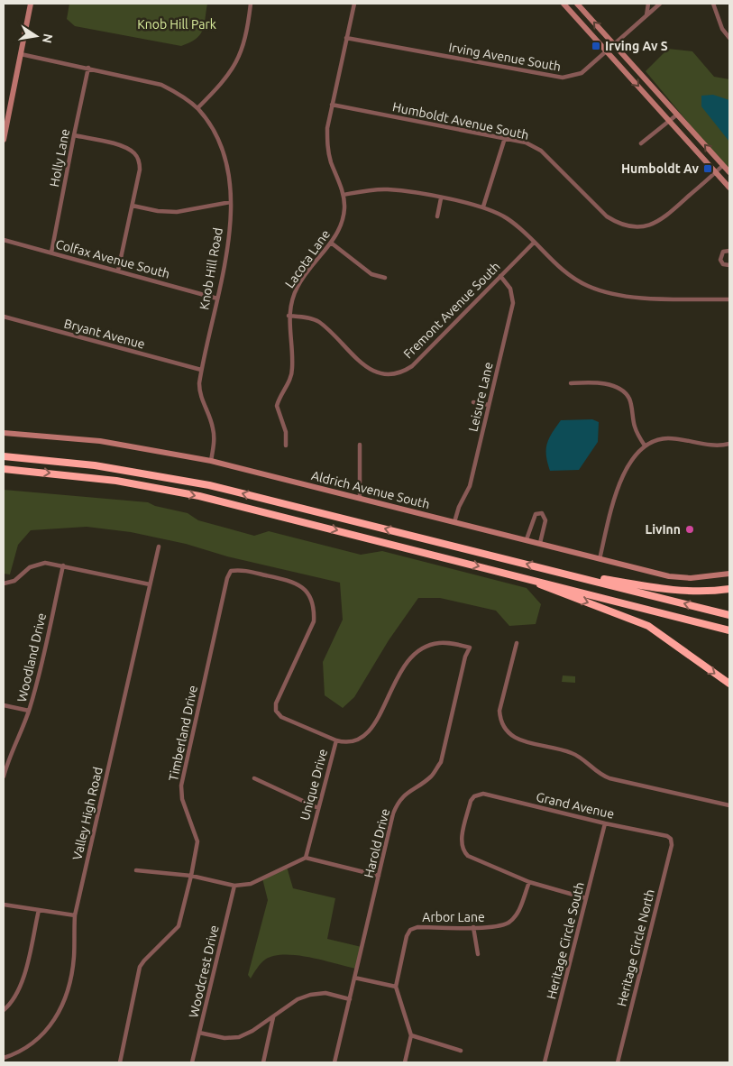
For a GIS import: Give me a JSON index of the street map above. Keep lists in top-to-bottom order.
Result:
{
  "streets": {
    "street": [
      "Irving Avenue South",
      "Humboldt Avenue South",
      "Holly Lane",
      "Colfax Avenue South",
      "Lacota Lane",
      "Knob Hill Road",
      "Fremont Avenue South",
      "Bryant Avenue",
      "Leisure Lane",
      "Aldrich Avenue South",
      "Woodland Drive",
      "Timberland Drive",
      "Unique Drive",
      "Grand Avenue",
      "Valley High Road",
      "Harold Drive",
      "Arbor Lane",
      "Heritage Circle South",
      "Heritage Circle North",
      "Woodcrest Drive"
    ]
  },
  "crossings": [
    ["Irving Avenue South", "Lacota Lane"],
    ["Humboldt Avenue South", "Lacota Lane"],
    ["Holly Lane", "Colfax Avenue South"],
    ["Holly Lane", "Knob Hill Road"],
    ["Colfax Avenue South", "Knob Hill Road"],
    ["Lacota Lane", "Fremont Avenue South"],
    ["Knob Hill Road", "Bryant Avenue"],
    ["Knob Hill Road", "Aldrich Avenue South"],
    ["Fremont Avenue South", "Leisure Lane"],
    ["Leisure Lane", "Aldrich Avenue South"],
    ["Timberland Drive", "Unique Drive"],
    ["Unique Drive", "Harold Drive"],
    ["Grand Avenue", "Arbor Lane"],
    ["Grand Avenue", "Heritage Circle South"],
    ["Grand Avenue", "Heritage Circle North"]
  ],
  "parks": ["Knob Hill Park"],
  "places": {
    "transit": ["Irving Av S", "Humboldt Av"],
    "other": ["LivInn"]
  },
  "north": "right"
}
